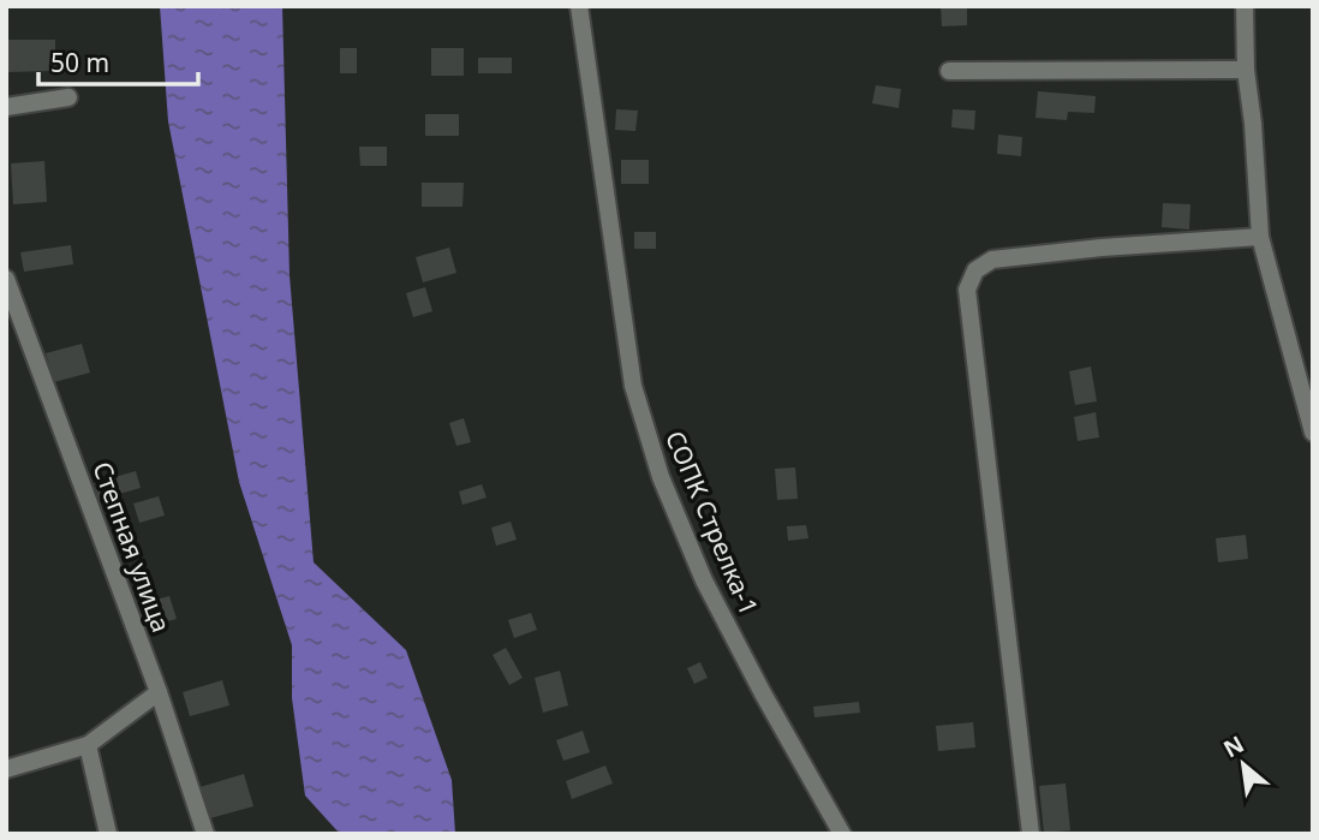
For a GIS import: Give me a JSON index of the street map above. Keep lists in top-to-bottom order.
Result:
{
  "streets": {
    "street": ["СОПК Стрелка-1", "Степная улица"]
  },
  "scale_bar": "50 m",
  "north": "top left"
}
